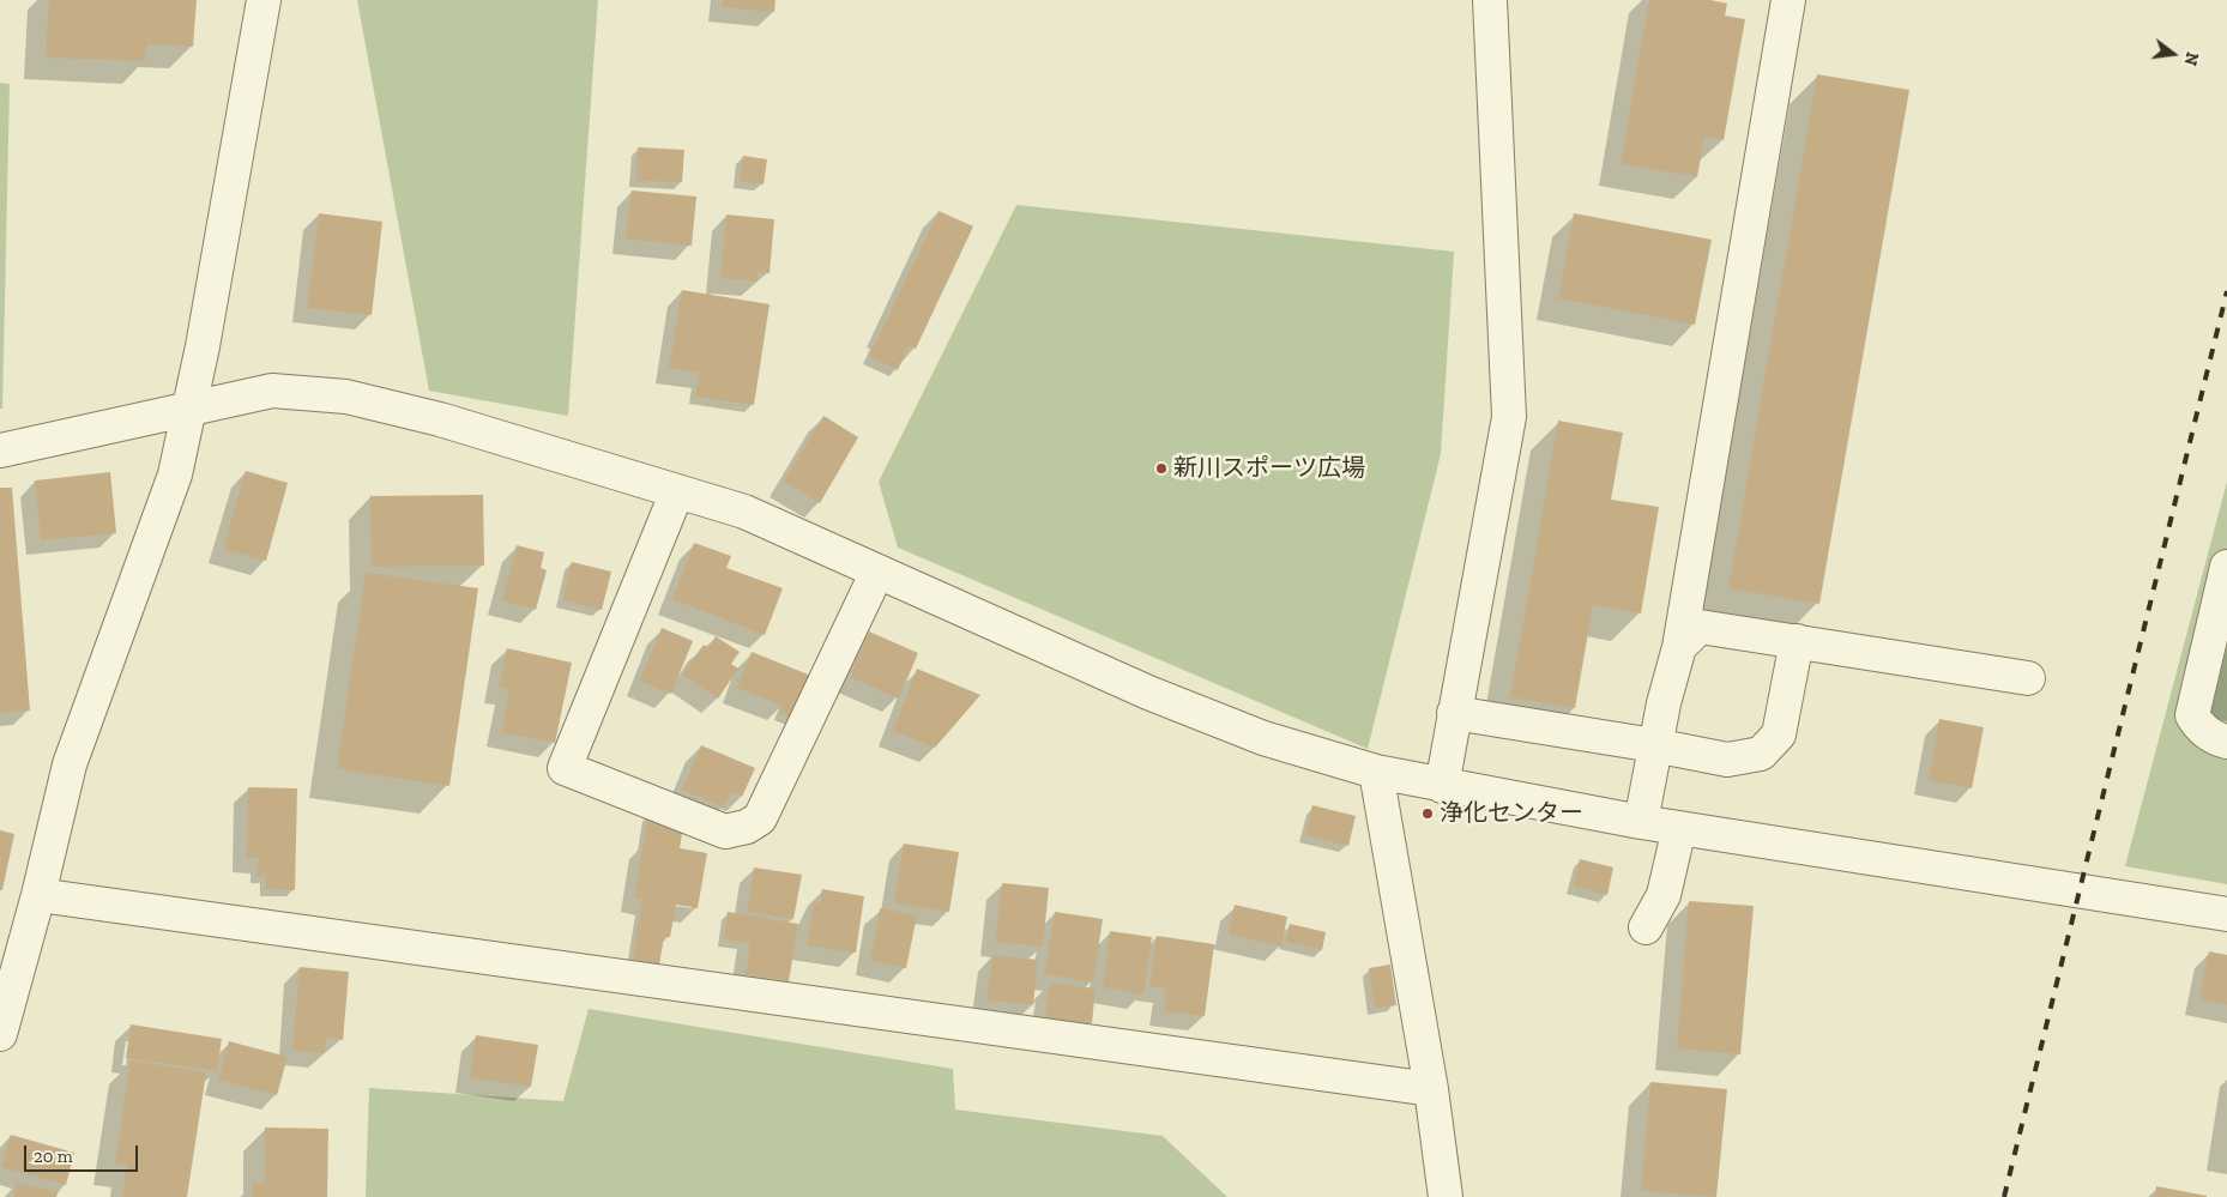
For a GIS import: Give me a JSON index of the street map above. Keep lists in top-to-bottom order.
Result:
{
  "places": ["新川スポーツ広場", "浄化センター"],
  "scale_bar": "20 m",
  "north": "right"
}
